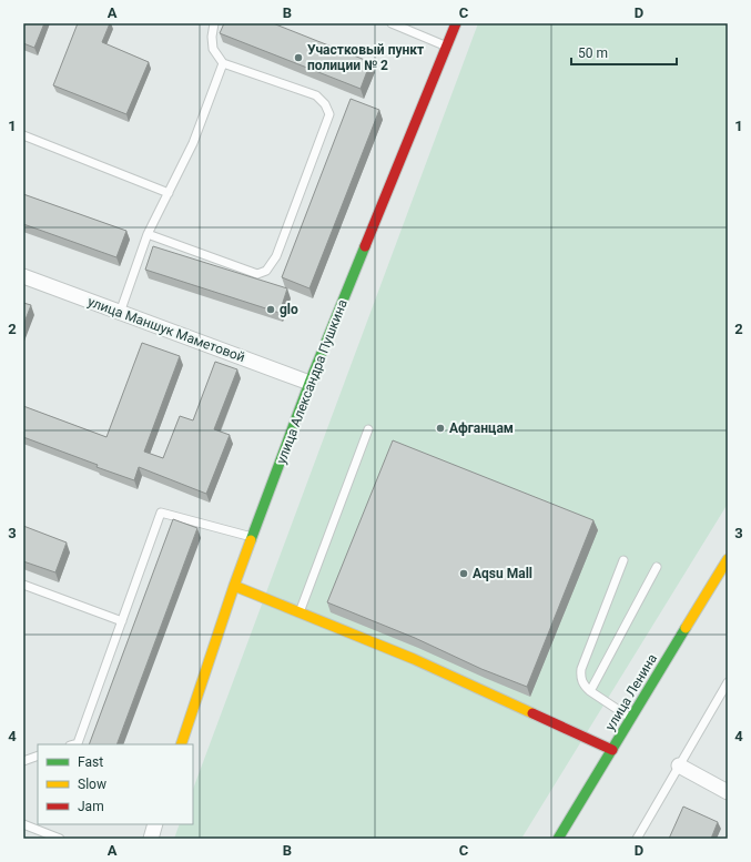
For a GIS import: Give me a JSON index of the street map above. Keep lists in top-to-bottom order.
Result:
{
  "streets": {
    "street": ["улица Маншук Маметовой", "улица Александра Пушкина", "улица Ленина"]
  },
  "crossings": [
    ["улица Маншук Маметовой", "улица Александра Пушкина"]
  ],
  "places": [
    "Участковый пункт полиции № 2",
    "glo",
    "Афганцам",
    "Аqsu Mall"
  ],
  "legend": ["Fast", "Slow", "Jam"],
  "scale_bar": "50 m",
  "grid": {
    "columns": [
      "A",
      "B",
      "C",
      "D"
    ],
    "rows": [
      "1",
      "2",
      "3",
      "4"
    ]
  }
}
